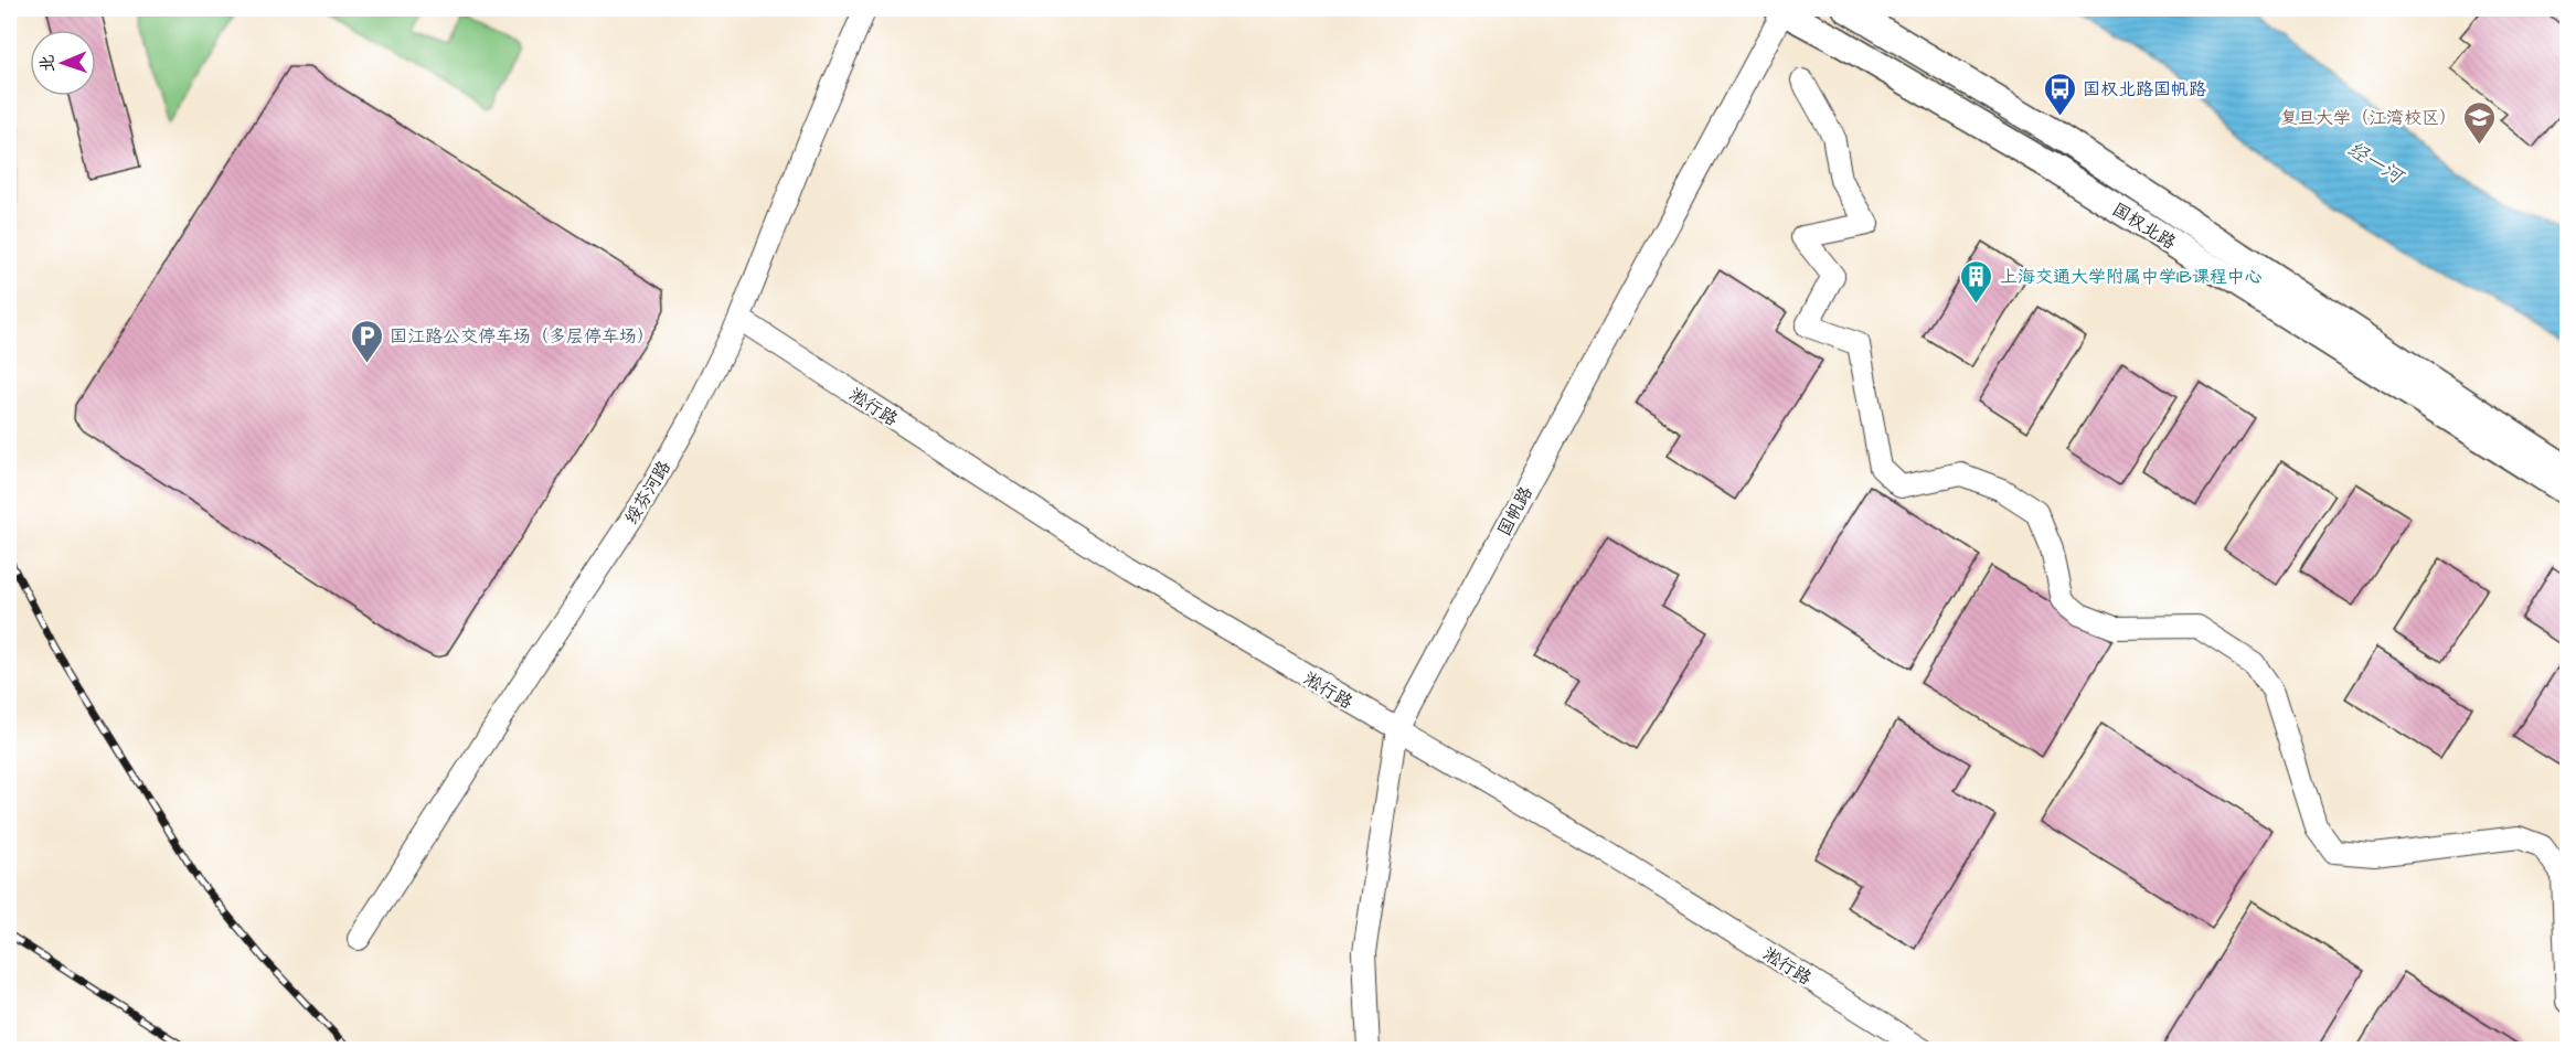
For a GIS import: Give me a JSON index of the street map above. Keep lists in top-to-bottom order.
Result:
{
  "streets": {
    "main road": ["国权北路"],
    "street": ["淞行路", "绥芬河路", "国帆路"]
  },
  "crossings": [
    ["国权北路", "国帆路"],
    ["淞行路", "绥芬河路"],
    ["淞行路", "国帆路"]
  ],
  "water": ["经一河"],
  "places": {
    "bus stop": ["国权北路国帆路"],
    "school or university": ["复旦大学（江湾校区）"],
    "building": ["上海交通大学附属中学IB课程中心"],
    "parking": ["国江路公交停车场（多层停车场）"]
  },
  "north": "left"
}
